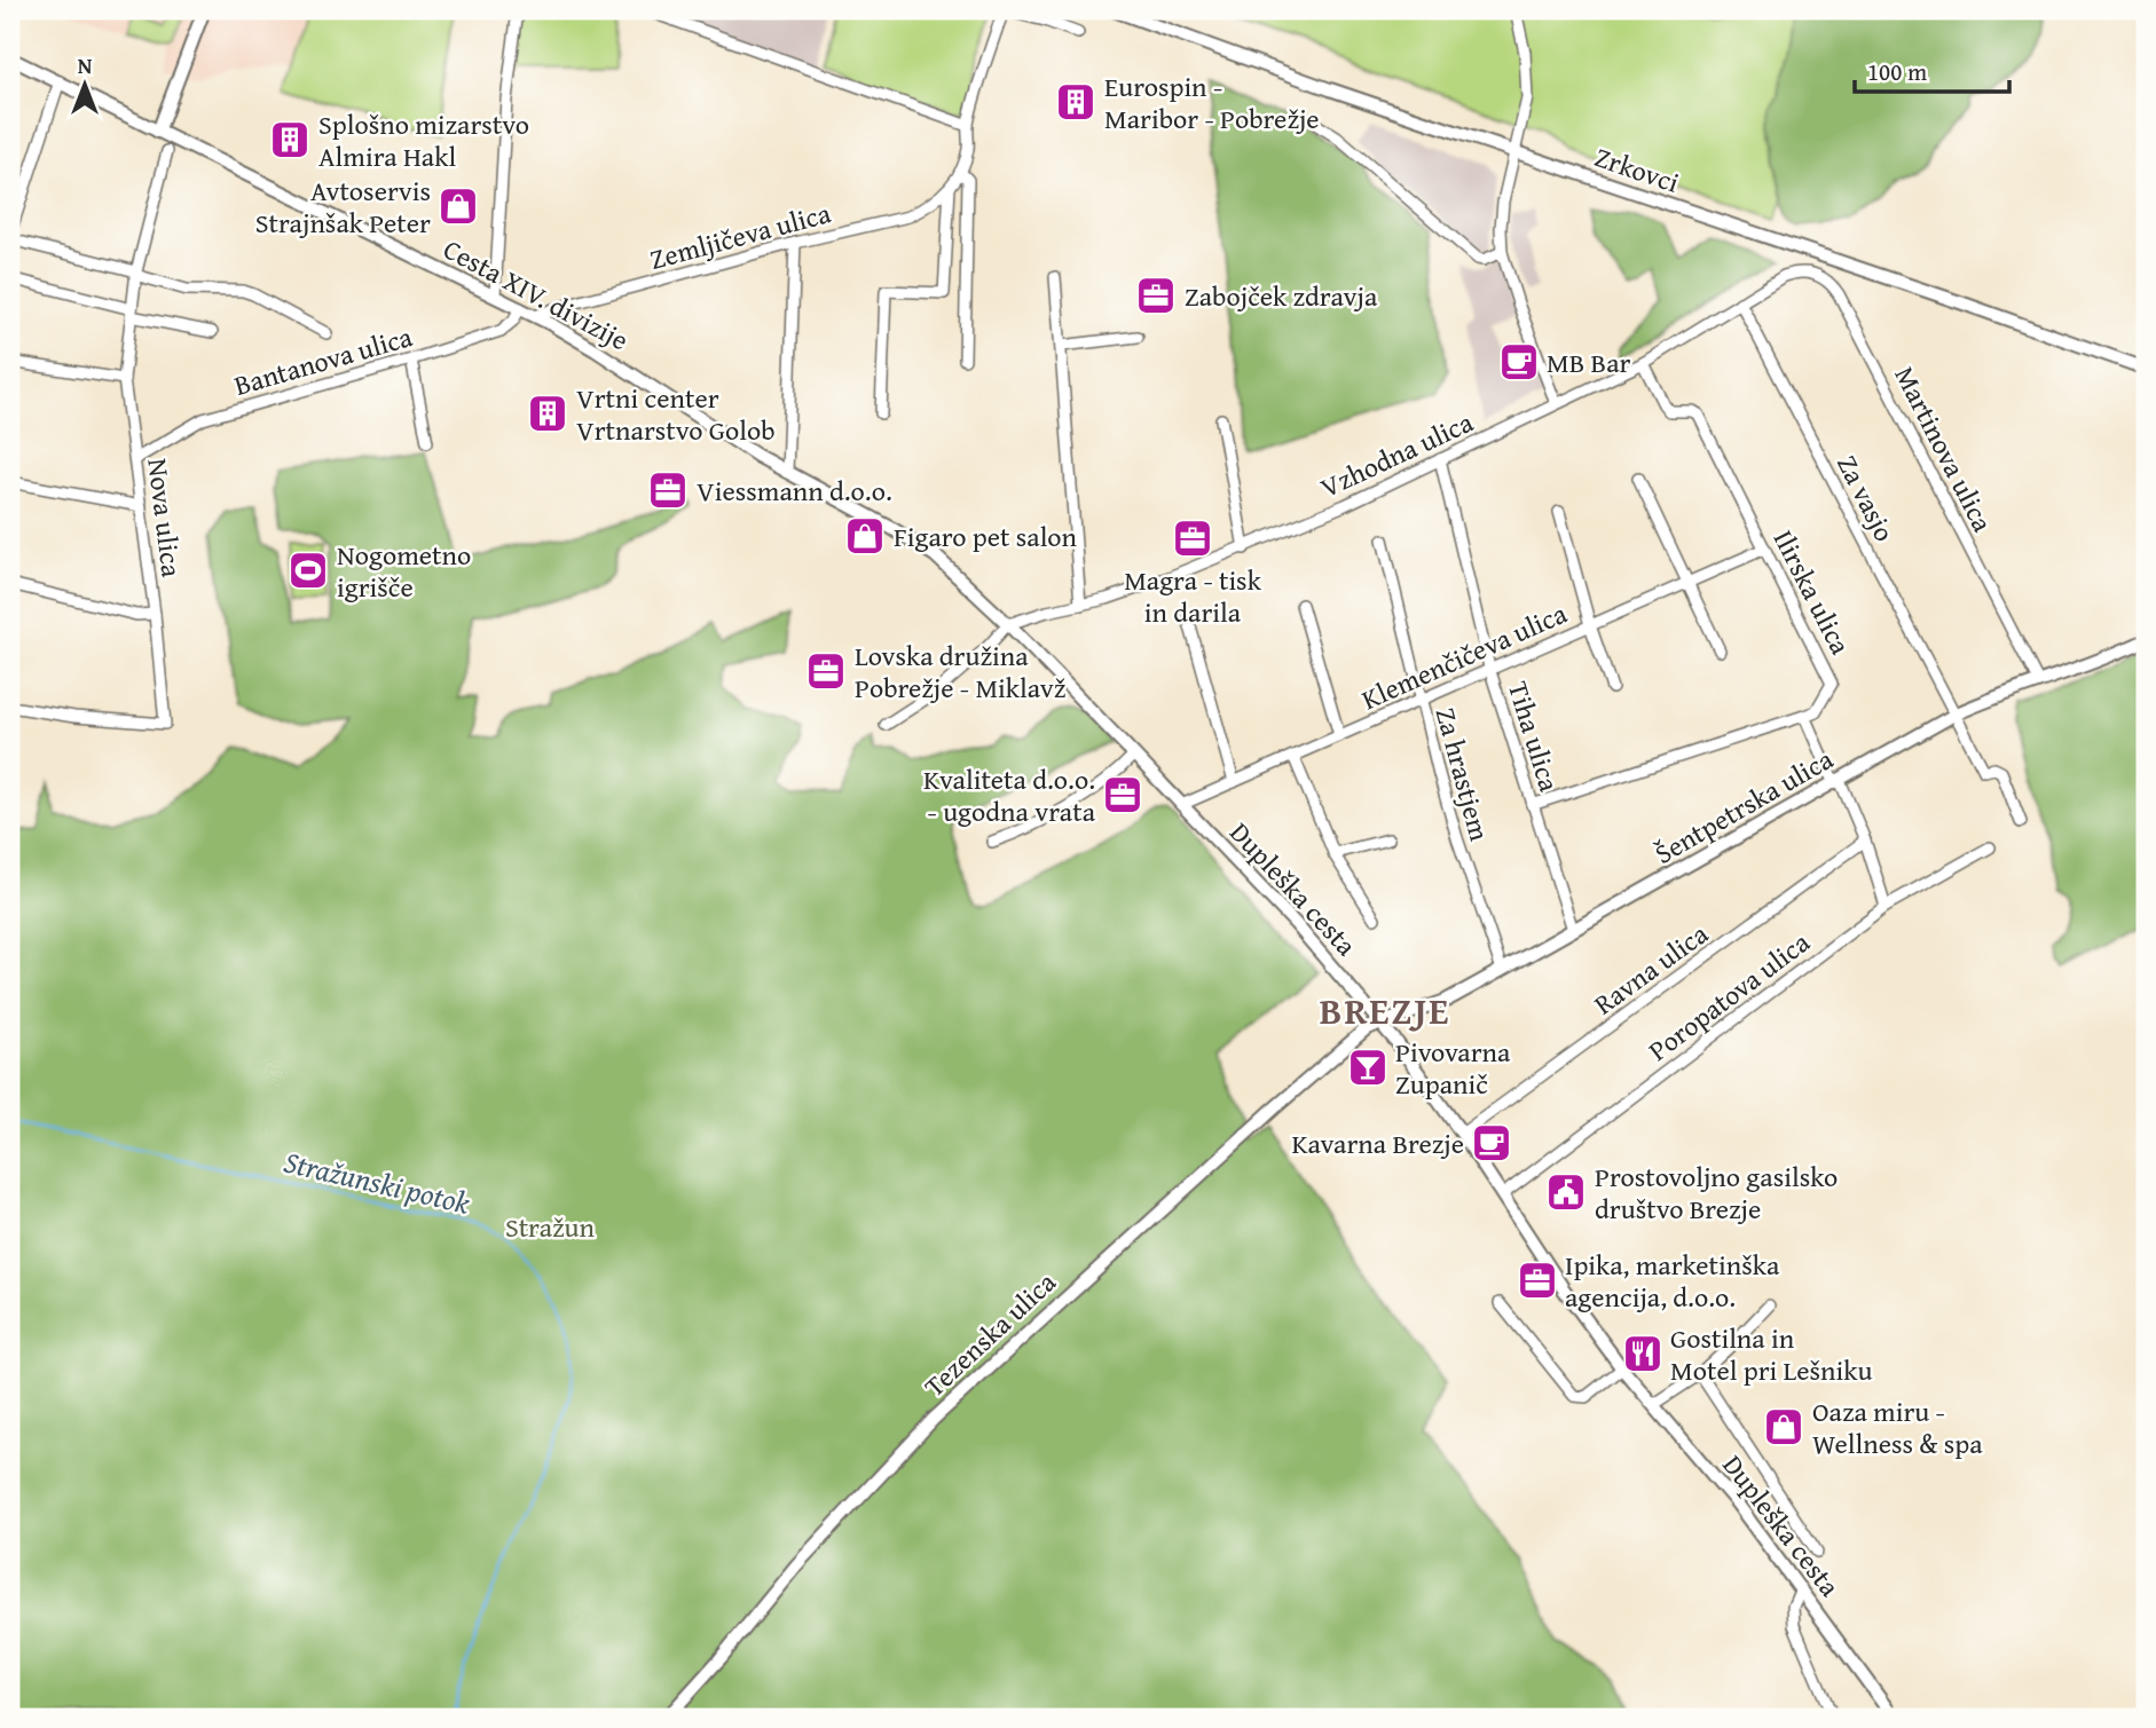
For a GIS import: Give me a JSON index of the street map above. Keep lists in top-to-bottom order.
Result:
{
  "streets": {
    "street": [
      "Zrkovci",
      "Zemljičeva ulica",
      "Cesta XIV. divizije",
      "Bantanova ulica",
      "Martinova ulica",
      "Vzhodna ulica",
      "Za vasjo",
      "Nova ulica",
      "Ilirska ulica",
      "Klemenčičeva ulica",
      "Tiha ulica",
      "Za hrastjem",
      "Šentpetrska ulica",
      "Dupleška cesta",
      "Ravna ulica",
      "Poropatova ulica",
      "Tezenska ulica"
    ]
  },
  "crossings": [
    ["Zemljičeva ulica", "Cesta XIV. divizije"],
    ["Cesta XIV. divizije", "Bantanova ulica"],
    ["Cesta XIV. divizije", "Vzhodna ulica"],
    ["Cesta XIV. divizije", "Dupleška cesta"],
    ["Bantanova ulica", "Nova ulica"],
    ["Martinova ulica", "Vzhodna ulica"],
    ["Martinova ulica", "Šentpetrska ulica"],
    ["Vzhodna ulica", "Za vasjo"],
    ["Vzhodna ulica", "Ilirska ulica"],
    ["Vzhodna ulica", "Tiha ulica"],
    ["Vzhodna ulica", "Dupleška cesta"],
    ["Za vasjo", "Šentpetrska ulica"],
    ["Ilirska ulica", "Klemenčičeva ulica"],
    ["Klemenčičeva ulica", "Tiha ulica"],
    ["Klemenčičeva ulica", "Za hrastjem"],
    ["Klemenčičeva ulica", "Dupleška cesta"],
    ["Tiha ulica", "Šentpetrska ulica"],
    ["Za hrastjem", "Šentpetrska ulica"],
    ["Šentpetrska ulica", "Dupleška cesta"],
    ["Šentpetrska ulica", "Tezenska ulica"],
    ["Dupleška cesta", "Ravna ulica"],
    ["Dupleška cesta", "Poropatova ulica"],
    ["Dupleška cesta", "Tezenska ulica"]
  ],
  "districts": ["BREZJE"],
  "water": ["Stražunski potok"],
  "parks": ["Stražun"],
  "places": {
    "building": ["Eurospin - Maribor - Pobrežje", "Splošno mizarstvo Almira Hakl", "Vrtni center Vrtnarstvo Golob"],
    "shop": ["Avtoservis Strajnšak Peter", "Figaro pet salon", "Oaza miru - Wellness & spa"],
    "office": [
      "Zabojček zdravja",
      "Viessmann d.o.o.",
      "Magra - tisk in darila",
      "Lovska družina Pobrežje - Miklavž",
      "Kvaliteta d.o.o. - ugodna vrata",
      "Ipika, marketinška agencija, d.o.o."
    ],
    "cafe": ["MB Bar", "Kavarna Brezje"],
    "sports": ["Nogometno igrišče"],
    "bar": ["Pivovarna Zupanič"],
    "public building": ["Prostovoljno gasilsko društvo Brezje"],
    "restaurant": ["Gostilna in Motel pri Lešniku"]
  },
  "scale_bar": "100 m",
  "north": "top"
}
